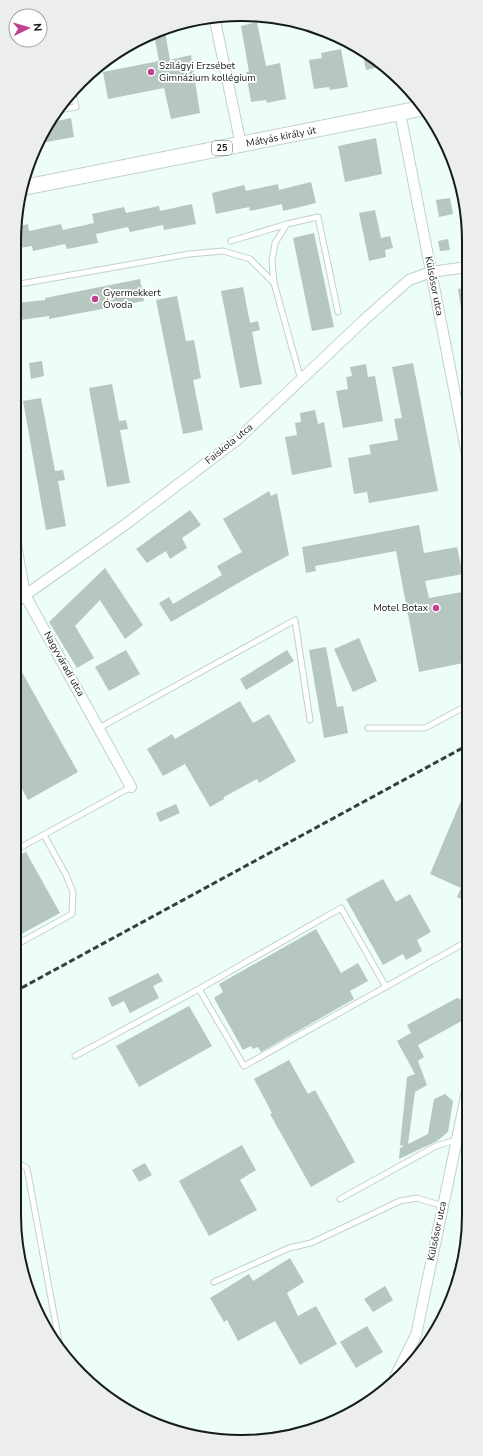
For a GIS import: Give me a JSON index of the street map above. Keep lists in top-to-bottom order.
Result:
{
  "streets": {
    "main road": ["Mátyás király út", "25"],
    "street": ["Külsősor utca", "Faiskola utca", "Nagyváradi utca"]
  },
  "crossings": [
    ["Mátyás király út", "Külsősor utca"],
    ["Külsősor utca", "Faiskola utca"],
    ["Faiskola utca", "Nagyváradi utca"]
  ],
  "places": ["Szilágyi Erzsébet Gimnázium kollégium", "Gyermekkert Óvoda", "Motel Botax"],
  "north": "right"
}
